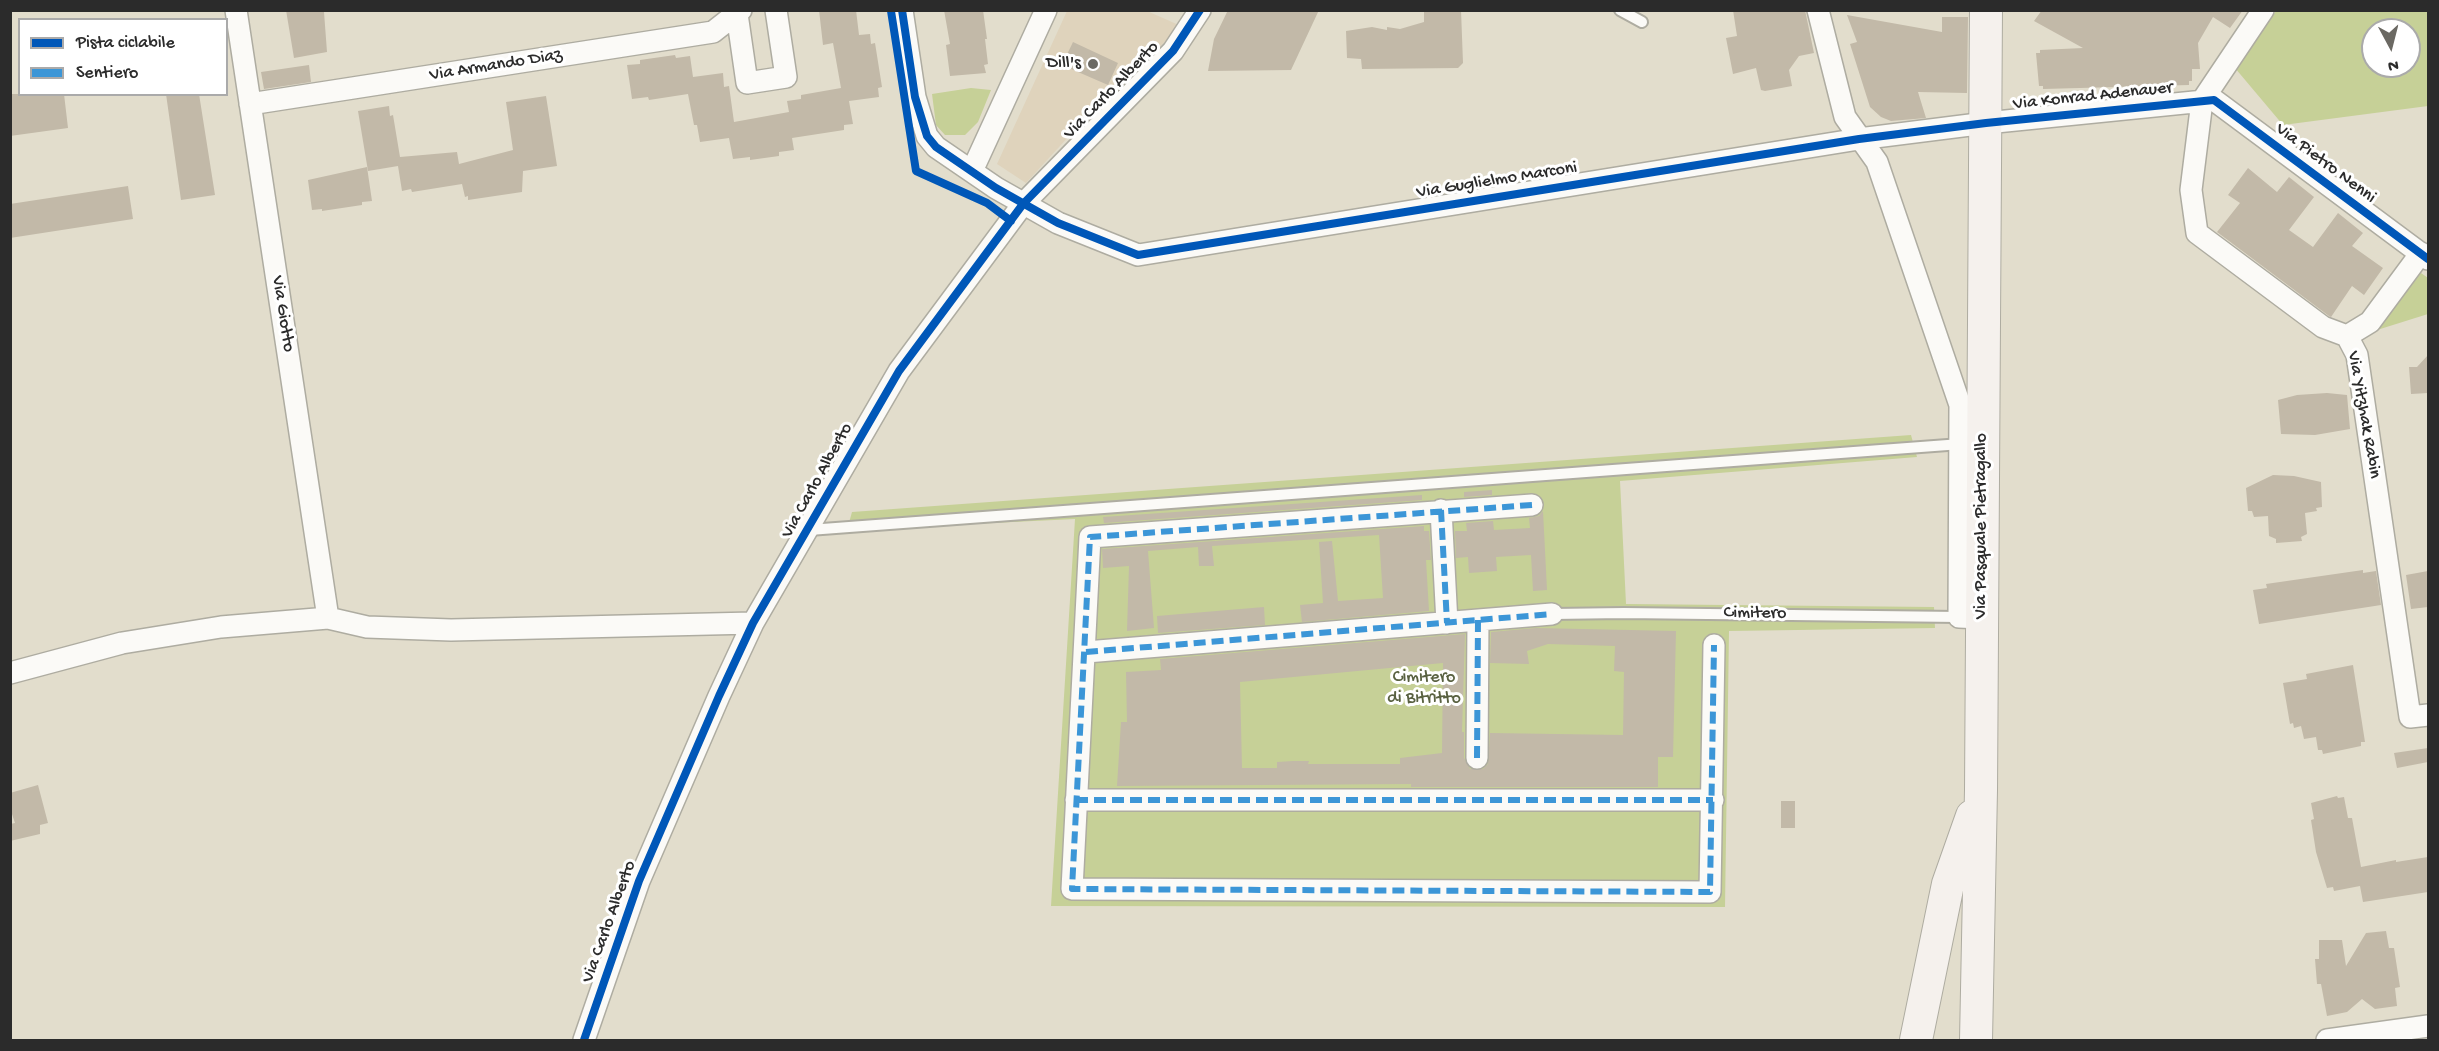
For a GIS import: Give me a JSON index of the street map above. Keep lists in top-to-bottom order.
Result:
{
  "streets": {
    "main road": ["Via Pasquale Pietragallo"],
    "street": [
      "Via Armando Diaz",
      "Via Carlo Alberto",
      "Via Konrad Adenauer",
      "Via Pietro Nenni",
      "Via Guglielmo Marconi",
      "Via Giotto",
      "Via Yitzhak Rabin"
    ],
    "lane": ["Cimitero"]
  },
  "crossings": [
    ["Via Armando Diaz", "Via Giotto"],
    ["Via Carlo Alberto", "Via Guglielmo Marconi"],
    ["Via Konrad Adenauer", "Via Pietro Nenni"],
    ["Via Konrad Adenauer", "Via Guglielmo Marconi"],
    ["Via Konrad Adenauer", "Via Yitzhak Rabin"],
    ["Via Konrad Adenauer", "Via Pasquale Pietragallo"],
    ["Via Pietro Nenni", "Via Yitzhak Rabin"],
    ["Via Guglielmo Marconi", "Via Pasquale Pietragallo"],
    ["Via Pasquale Pietragallo", "Cimitero"]
  ],
  "parks": ["Cimitero di Bitritto"],
  "places": ["Dill's"],
  "legend": ["Pista ciclabile", "Sentiero"],
  "north": "bottom"
}
